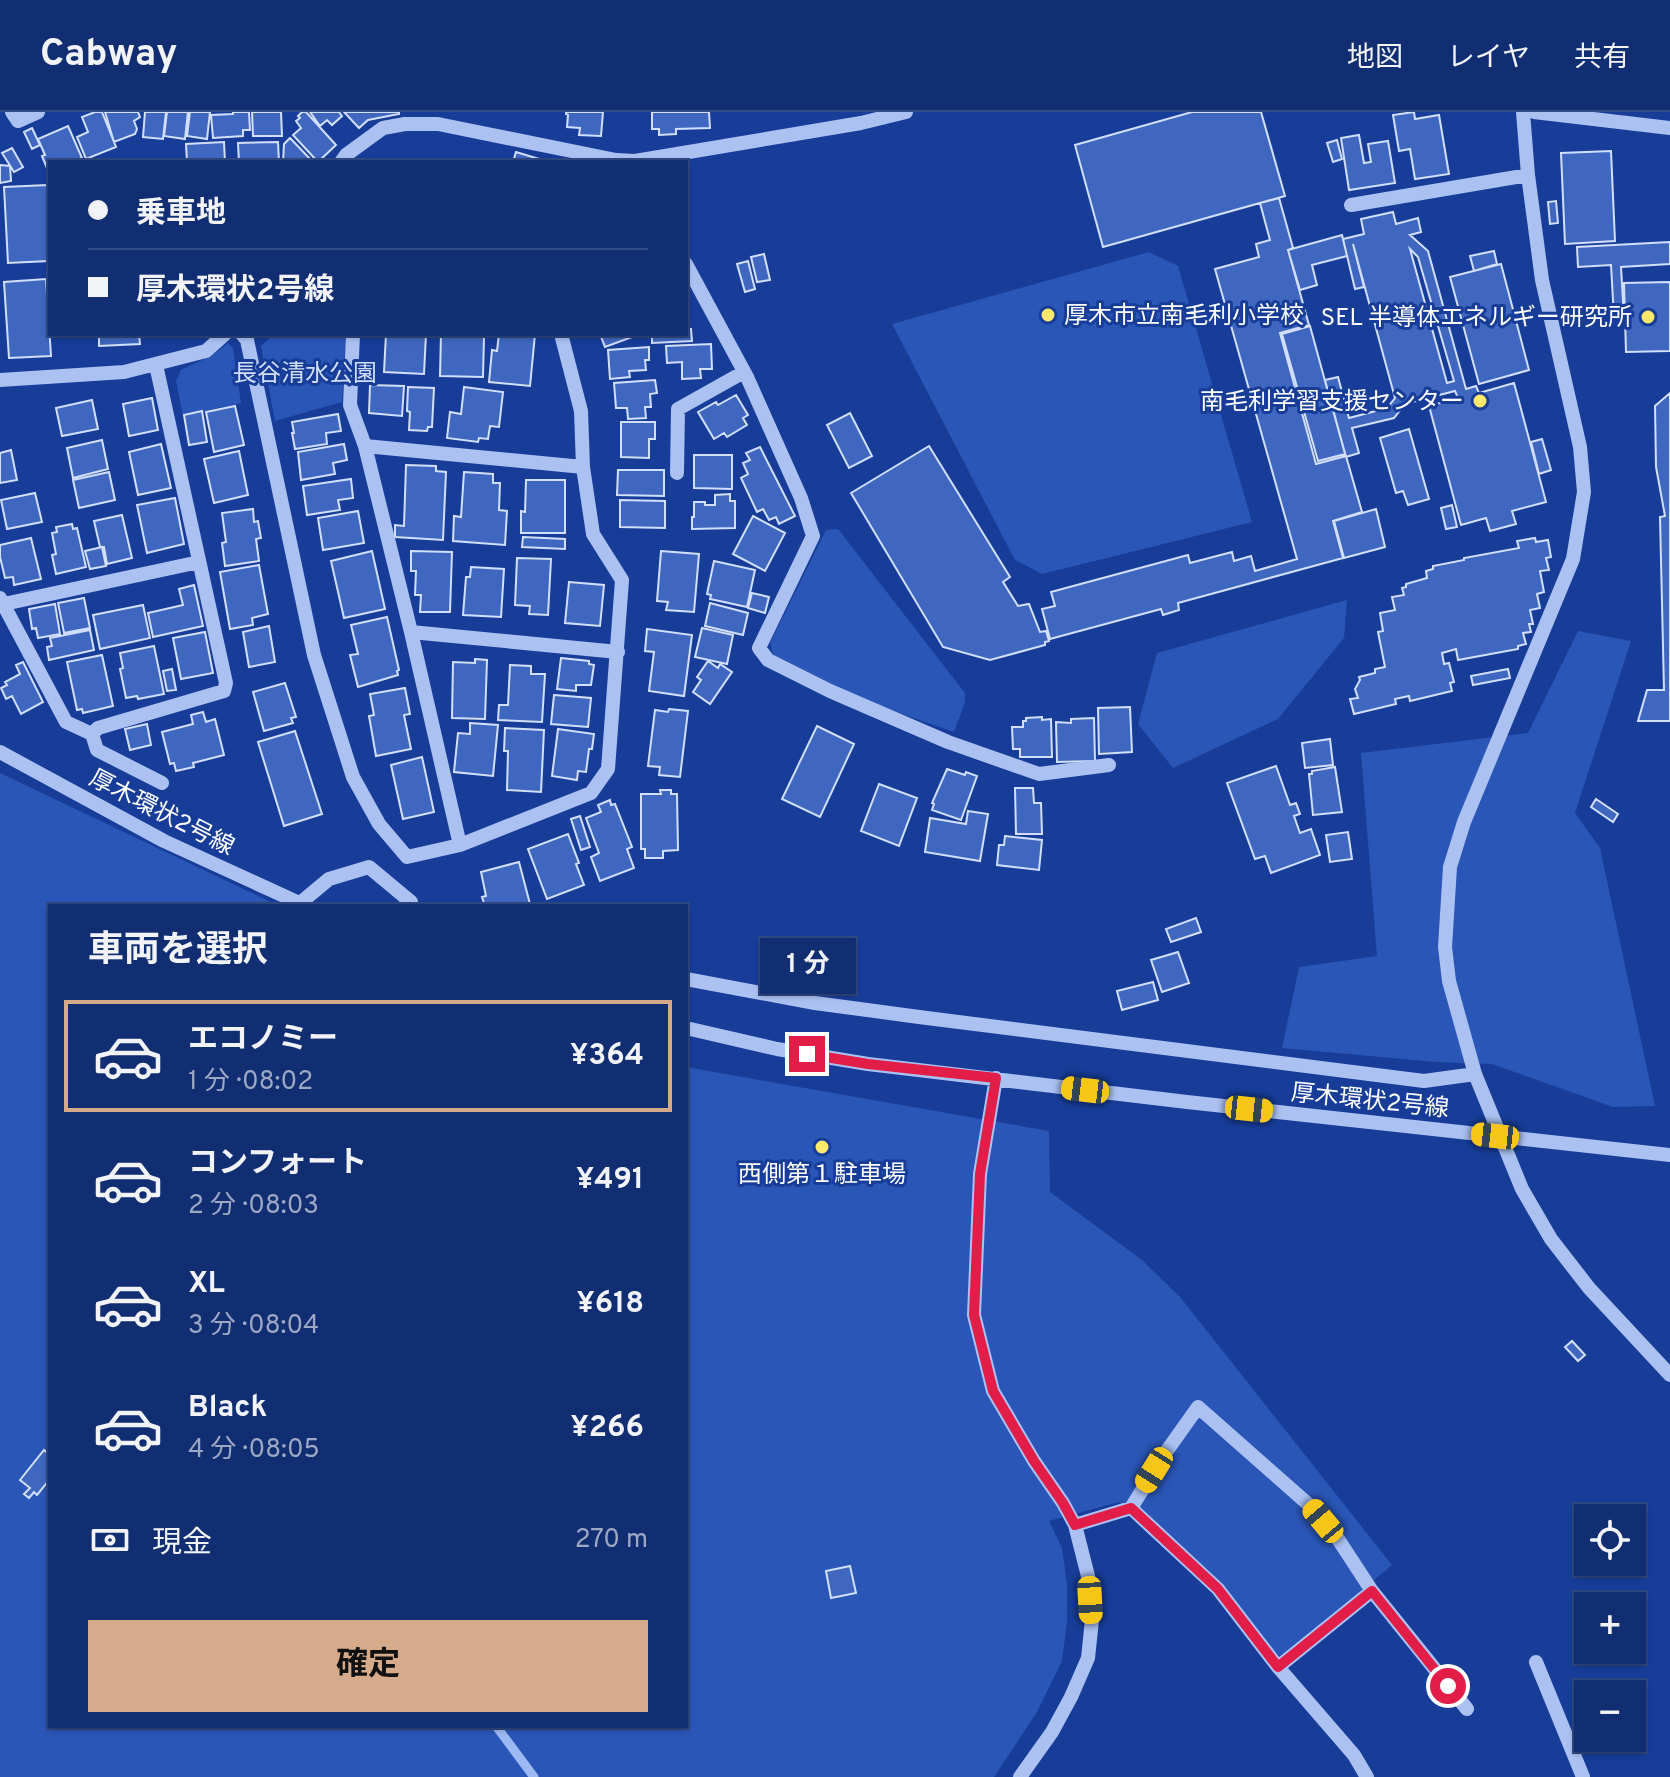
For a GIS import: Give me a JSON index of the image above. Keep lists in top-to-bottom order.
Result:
{
  "streets": {
    "street": ["厚木環状2号線"]
  },
  "parks": ["長谷清水公園"],
  "places": [
    "厚木市立南毛利小学校",
    "SEL 半導体エネルギー研究所",
    "南毛利学習支援センター",
    "西側第１駐車場"
  ],
  "page": {
    "header": "Cabway",
    "nav": ["地図", "レイヤ", "共有"],
    "banner": ["乗車地", "厚木環状2号線"],
    "heading": "車両を選択",
    "bubble": "1 分",
    "list": [
      {
        "name": "エコノミー",
        "note": "1 分 · 08:02",
        "value": "¥364"
      },
      {
        "name": "コンフォート",
        "note": "2 分 · 08:03",
        "value": "¥491"
      },
      {
        "name": "XL",
        "note": "3 分 · 08:04",
        "value": "¥618"
      },
      {
        "name": "Black",
        "note": "4 分 · 08:05",
        "value": "¥266"
      }
    ],
    "pay": ["現金", "270 m"],
    "map_buttons": ["+", "−"],
    "buttons": "確定"
  }
}
